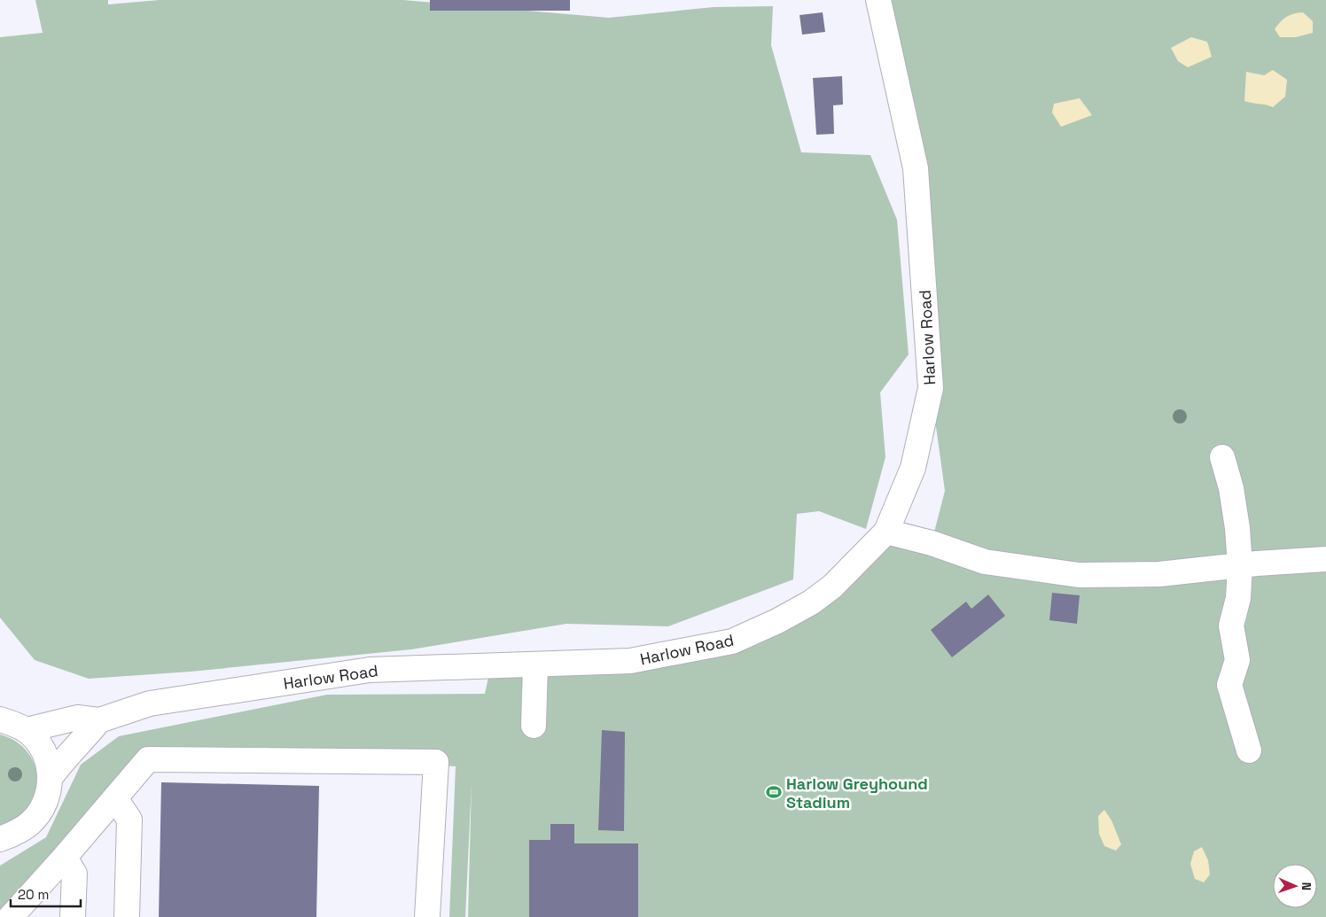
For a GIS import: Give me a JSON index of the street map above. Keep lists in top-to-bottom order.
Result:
{
  "streets": {
    "street": ["Harlow Road"]
  },
  "places": {
    "sports": ["Harlow Greyhound Stadium"]
  },
  "scale_bar": "20 m",
  "north": "right"
}
